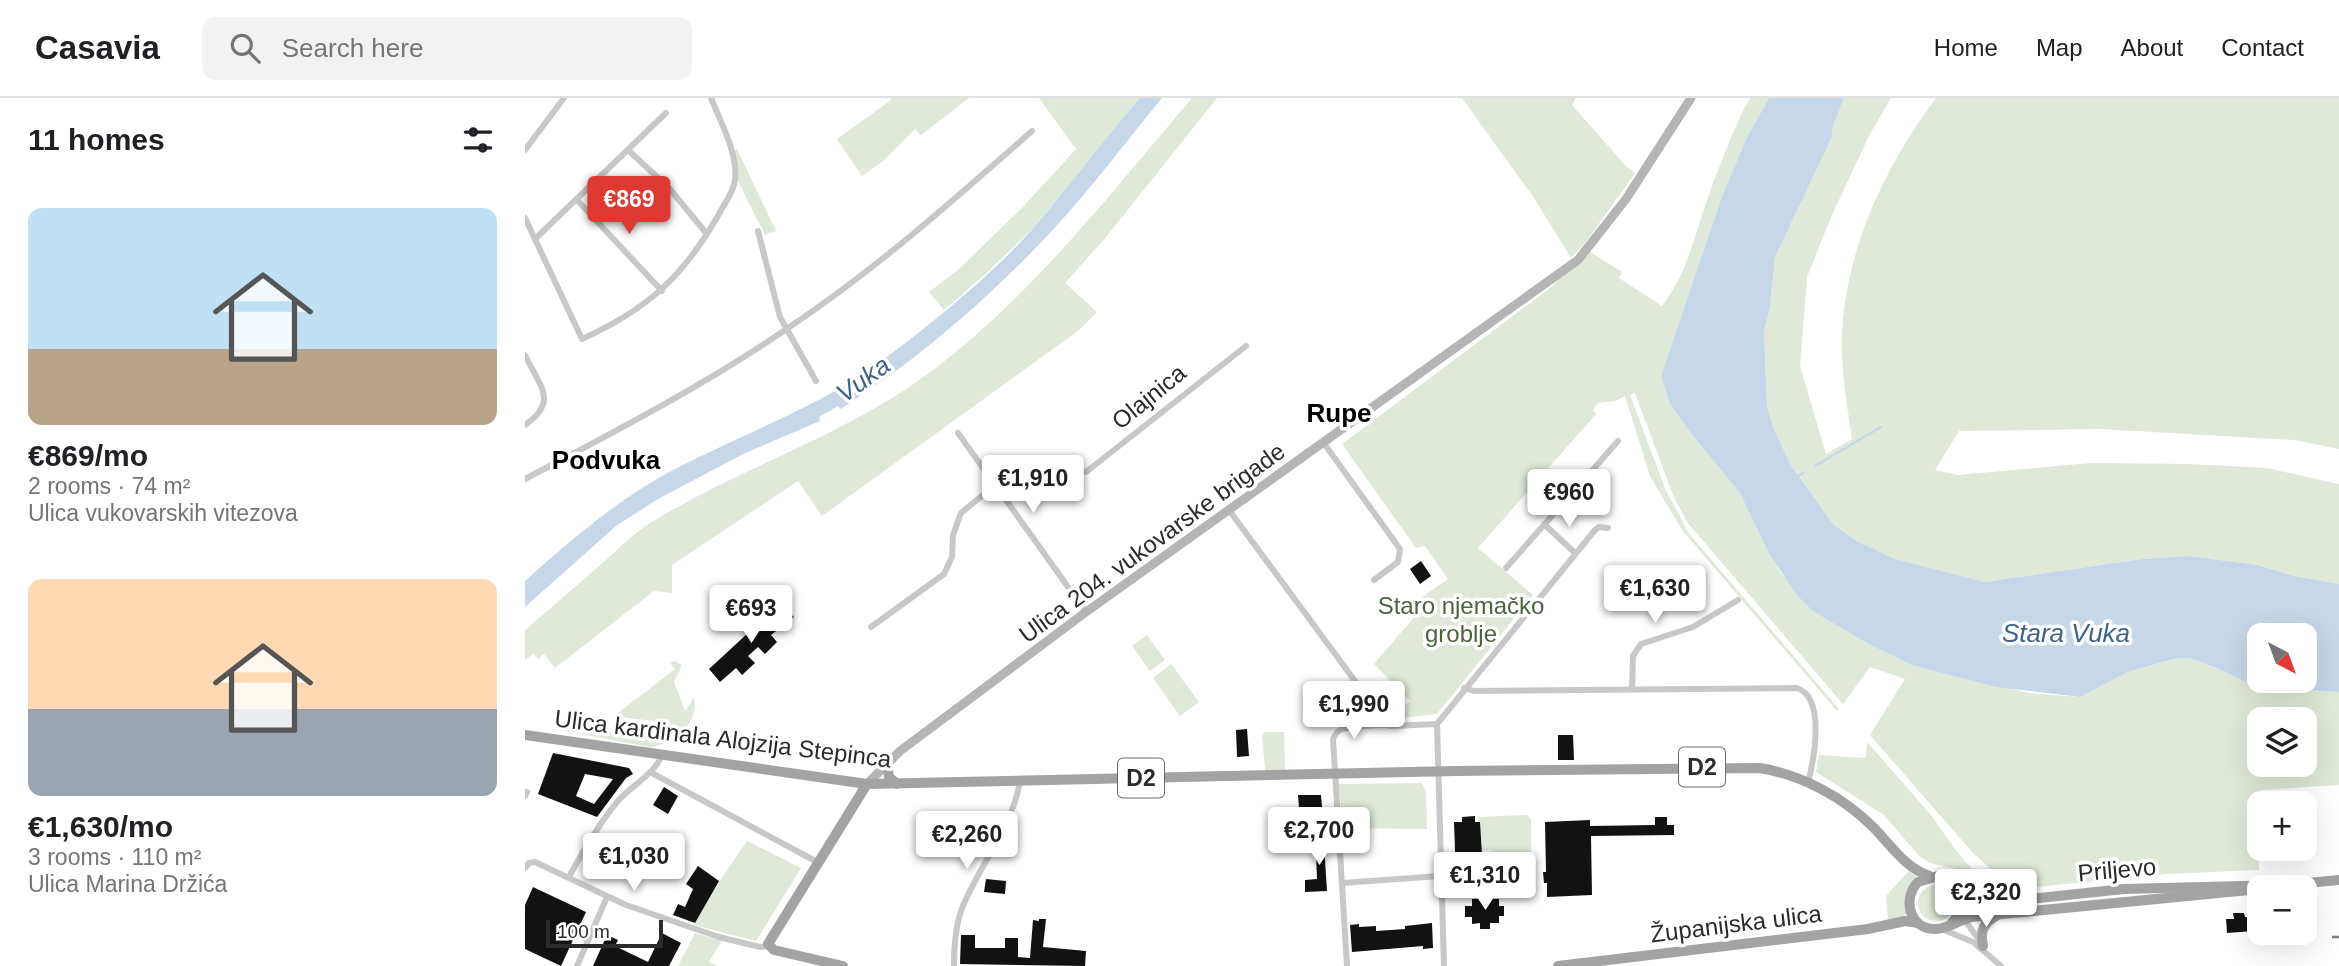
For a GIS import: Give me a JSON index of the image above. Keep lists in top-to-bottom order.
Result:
{
  "streets": {
    "main road": [
      "Ulica kardinala Alojzija Stepinca",
      "D2",
      "Priljevo",
      "Županijska ulica"
    ],
    "street": ["Olajnica", "Ulica 204. vukovarske brigade"]
  },
  "crossings": [
    ["Ulica 204. vukovarske brigade", "Ulica kardinala Alojzija Stepinca"],
    ["Ulica kardinala Alojzija Stepinca", "D2"],
    ["D2", "Priljevo"],
    ["D2", "Županijska ulica"],
    ["Priljevo", "Županijska ulica"]
  ],
  "districts": ["Rupe", "Podvuka"],
  "water": ["Vuka", "Stara Vuka"],
  "parks": ["Staro njemačko groblje"],
  "scale_bar": "100 m",
  "north": "bottom right",
  "page": {
    "header": "Casavia",
    "search": "Search here",
    "nav": [
      "Home",
      "Map",
      "About",
      "Contact"
    ],
    "heading": "11 homes",
    "price": [
      "€869",
      "€1,910",
      "€960",
      "€1,630",
      "€693",
      "€1,990",
      "€2,700",
      "€2,260",
      "€1,030",
      "€1,310",
      "€2,320"
    ],
    "list": [
      {
        "name": "€869/mo",
        "note": "2 rooms · 74 m² · Ulica vukovarskih vitezova"
      },
      {
        "name": "€1,630/mo",
        "note": "3 rooms · 110 m² · Ulica Marina Držića"
      }
    ],
    "map_buttons": ["+", "−"],
    "scale": "100 m"
  }
}
